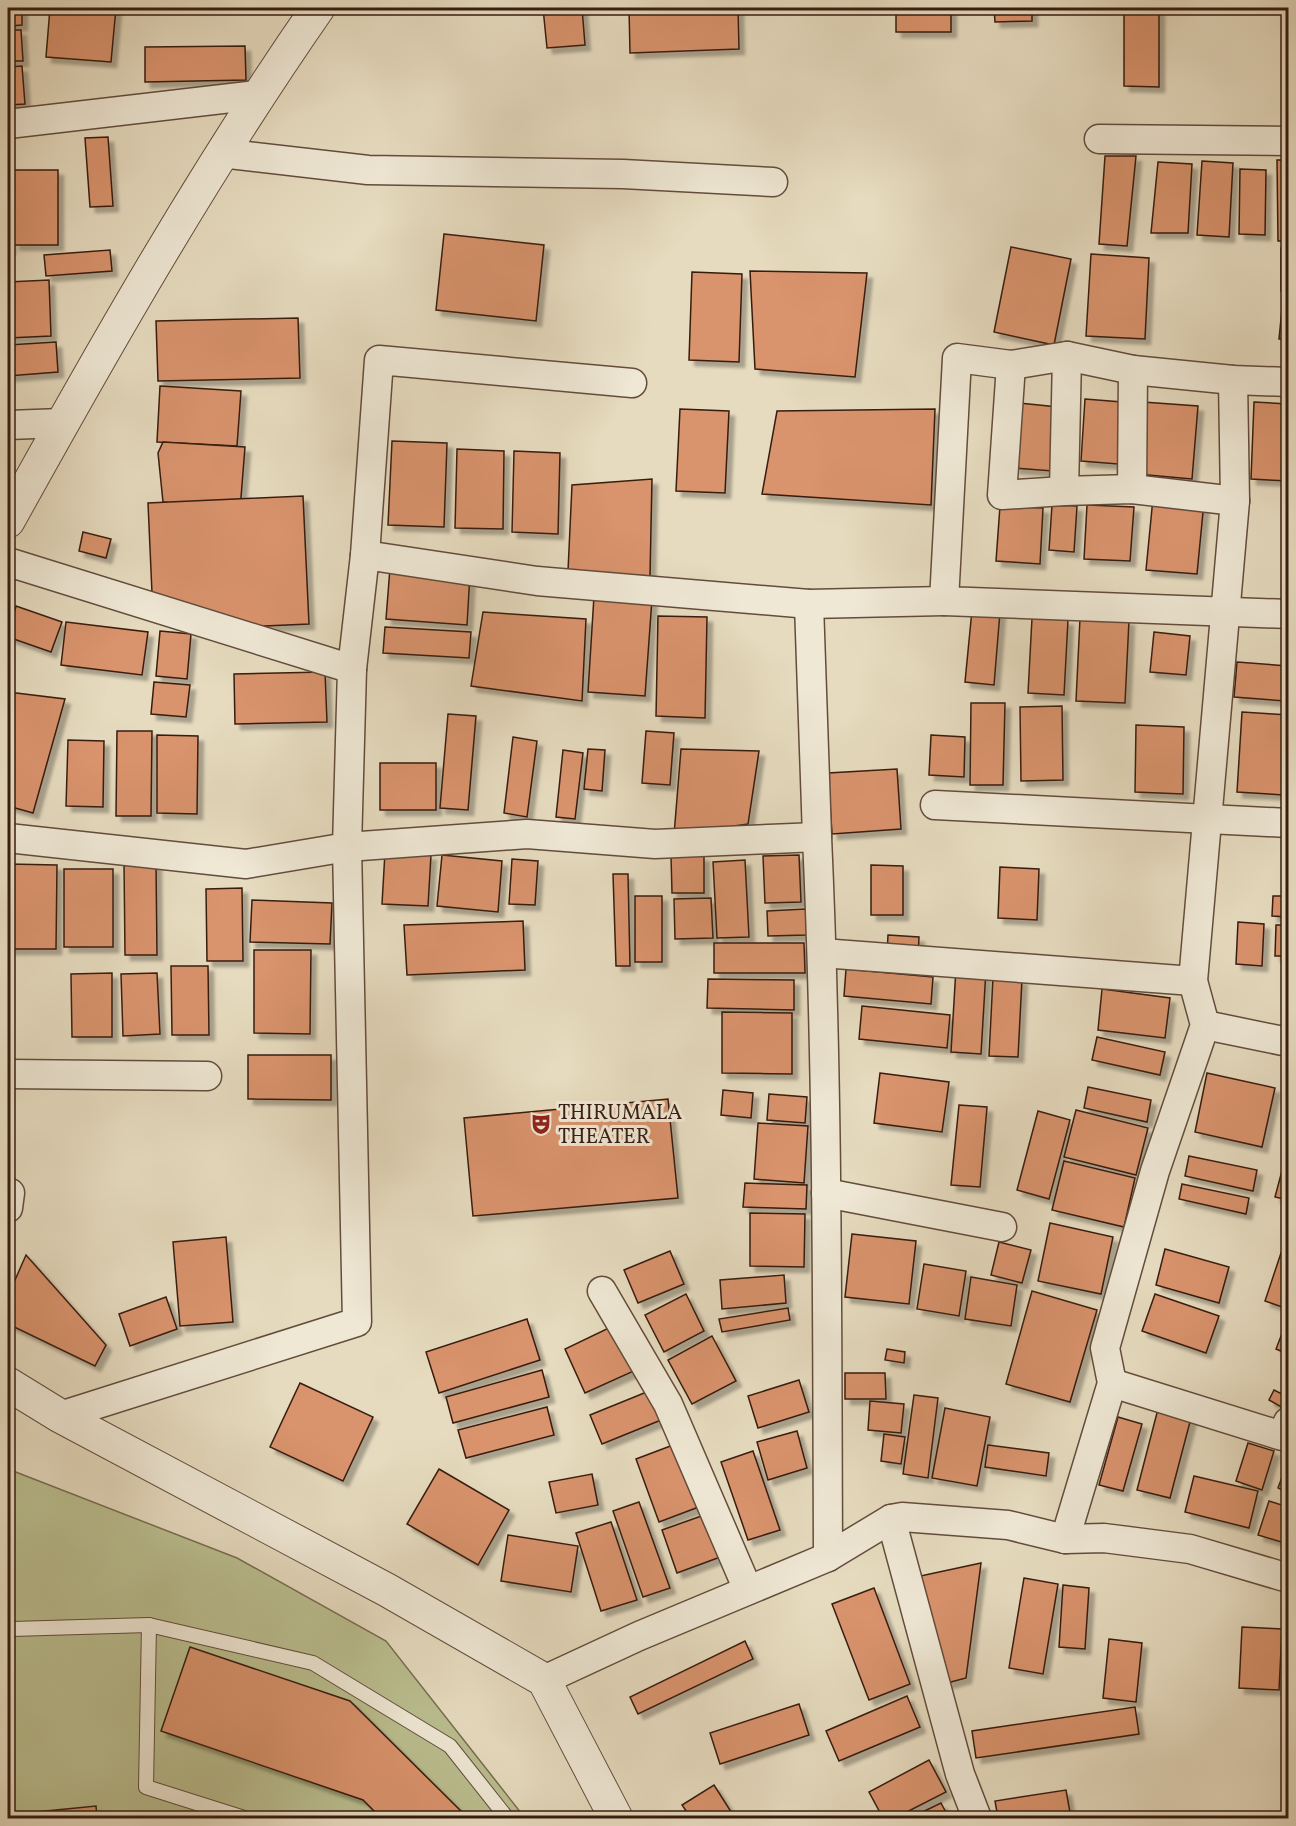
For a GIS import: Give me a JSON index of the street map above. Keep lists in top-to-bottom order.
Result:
{
  "places": {
    "theatre": ["THIRUMALA THEATER"]
  }
}
